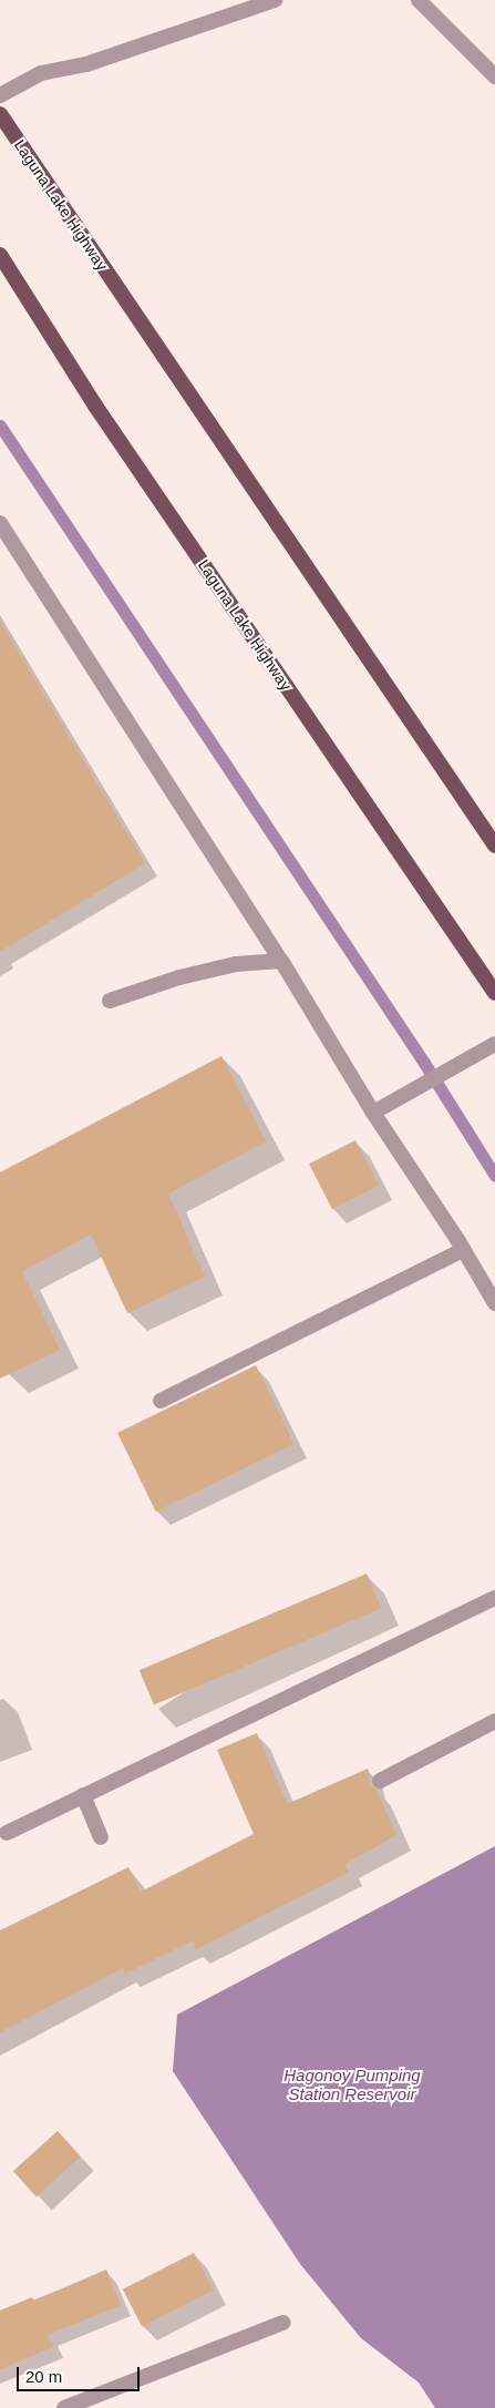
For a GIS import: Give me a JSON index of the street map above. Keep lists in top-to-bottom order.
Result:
{
  "streets": {
    "main road": ["Laguna Lake Highway"]
  },
  "water": ["Hagonoy Pumping Station Reservoir"],
  "scale_bar": "20 m"
}
